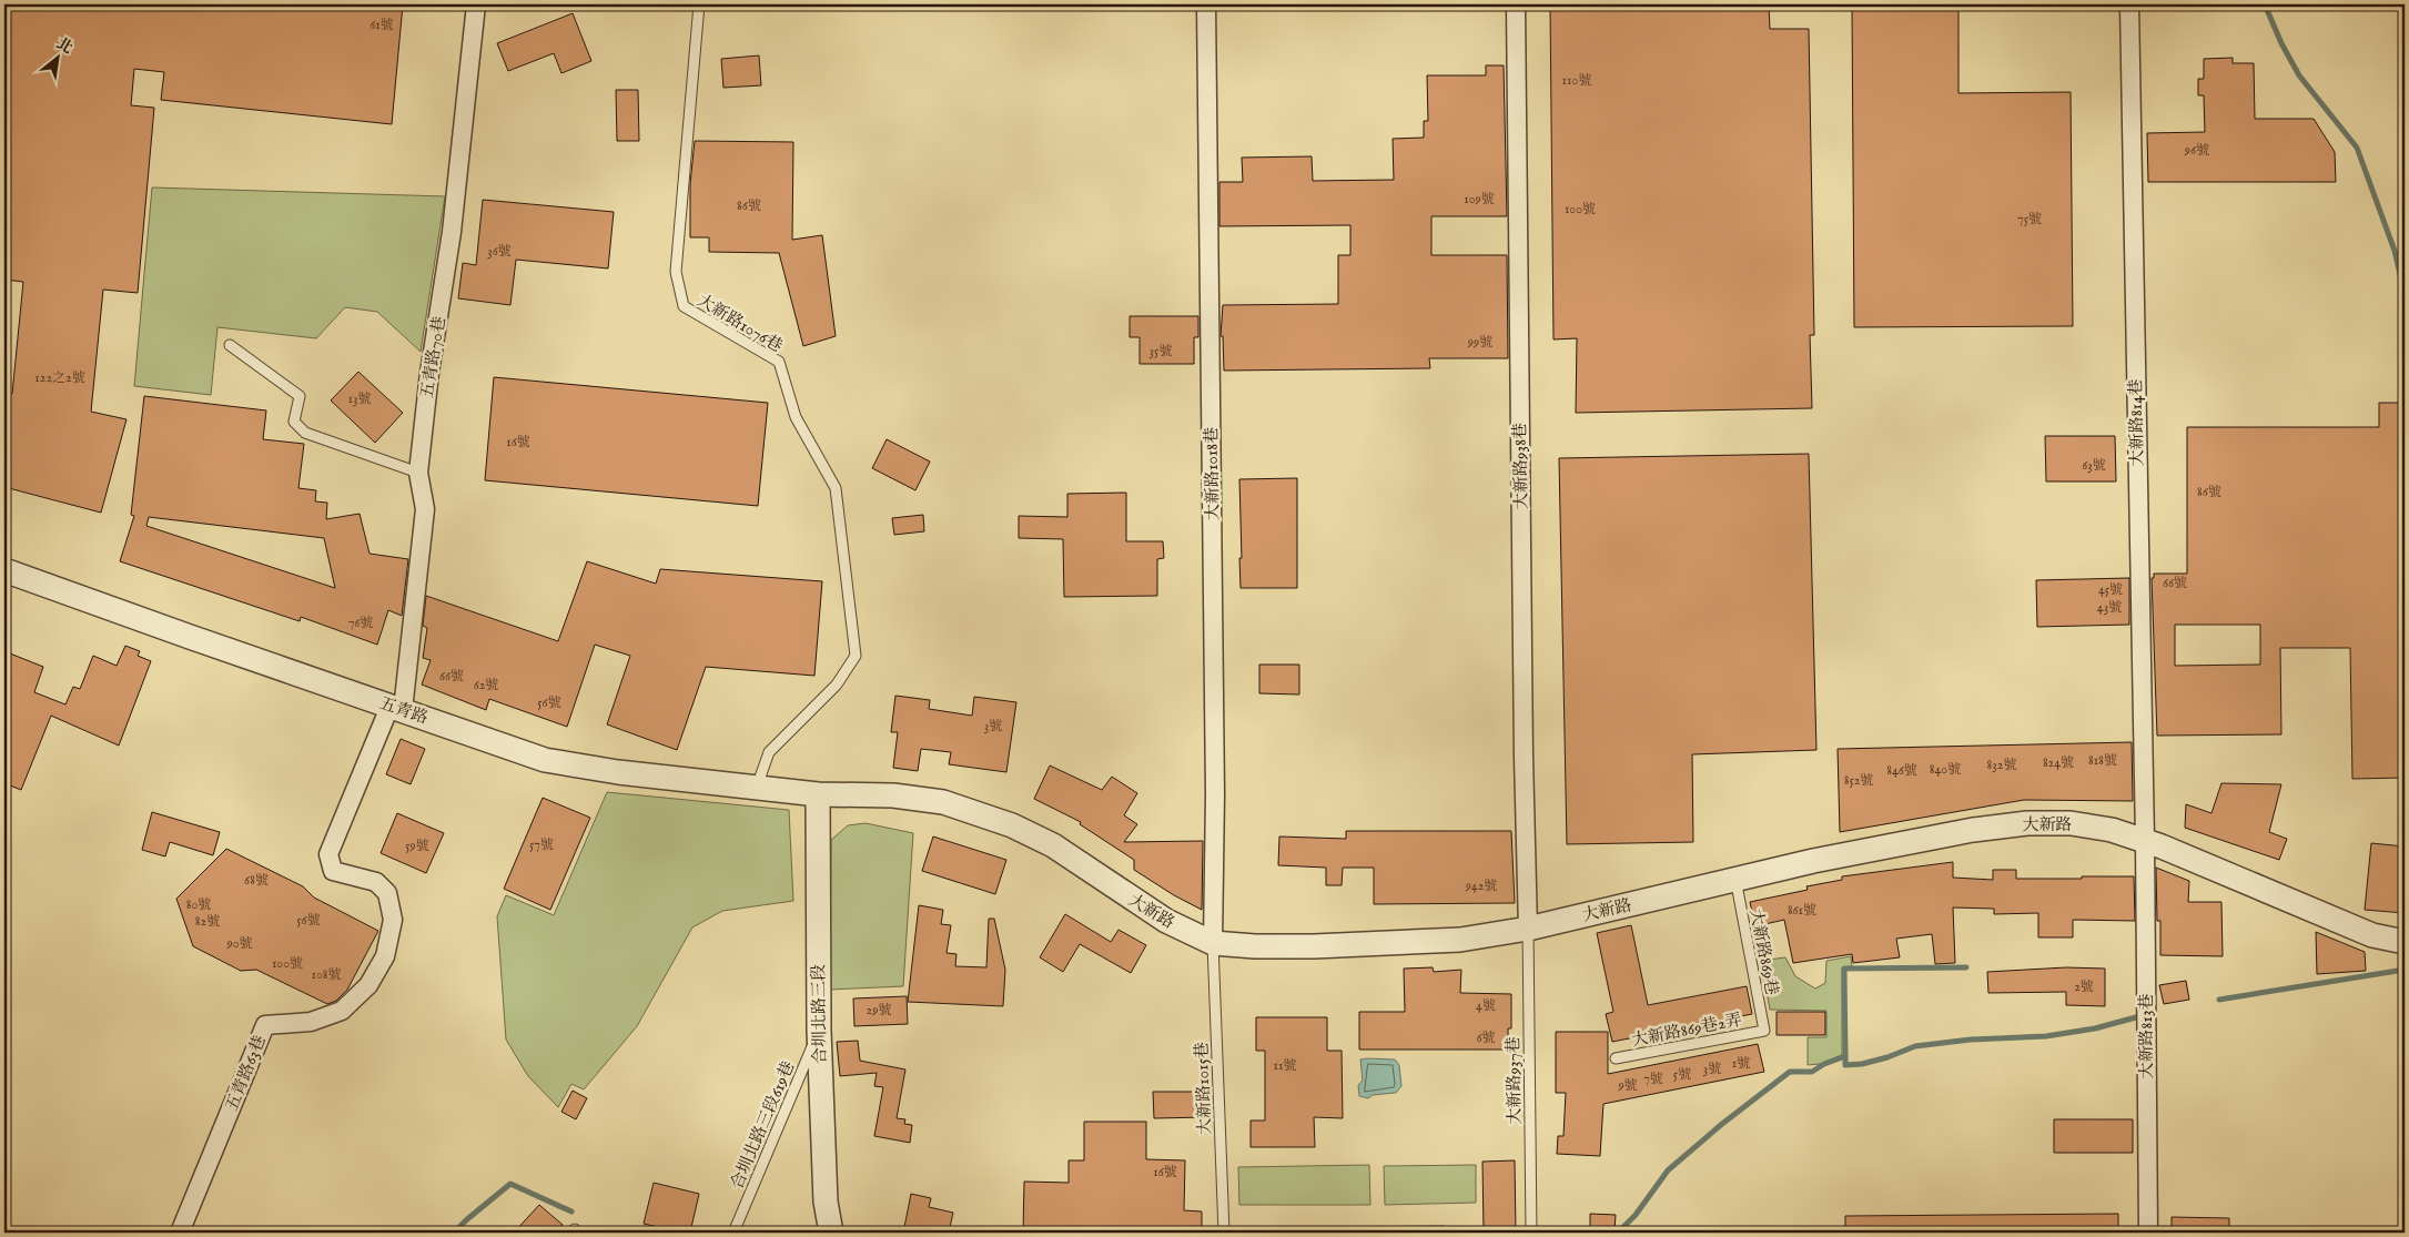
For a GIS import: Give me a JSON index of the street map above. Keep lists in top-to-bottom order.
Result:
{
  "streets": {
    "street": [
      "五青路70巷",
      "大新路814巷",
      "大新路938巷",
      "大新路1018巷",
      "五青路",
      "大新路",
      "合圳北路三段",
      "大新路813巷",
      "五青路63巷"
    ],
    "lane": [
      "大新路1076巷",
      "大新路869巷",
      "大新路869巷2弄",
      "大新路937巷",
      "大新路1015巷",
      "合圳北路三段619巷"
    ]
  },
  "crossings": [
    ["大新路1076巷", "五青路"],
    ["五青路70巷", "五青路"],
    ["五青路70巷", "五青路63巷"],
    ["大新路814巷", "大新路"],
    ["大新路814巷", "大新路813巷"],
    ["大新路938巷", "大新路"],
    ["大新路938巷", "大新路937巷"],
    ["大新路1018巷", "大新路"],
    ["大新路1018巷", "大新路1015巷"],
    ["五青路", "大新路"],
    ["五青路", "合圳北路三段"],
    ["五青路", "五青路63巷"],
    ["大新路", "大新路869巷"],
    ["大新路", "合圳北路三段"],
    ["大新路", "大新路813巷"],
    ["大新路", "大新路937巷"],
    ["大新路", "大新路1015巷"],
    ["大新路869巷", "大新路869巷2弄"],
    ["合圳北路三段", "合圳北路三段619巷"]
  ],
  "house_numbers": [
    "61號",
    "110號",
    "96號",
    "109號",
    "86號",
    "100號",
    "75號",
    "36號",
    "99號",
    "35號",
    "122之2號",
    "13號",
    "16號",
    "63號",
    "86號",
    "66號",
    "45號",
    "43號",
    "76號",
    "66號",
    "62號",
    "56號",
    "3號",
    "818號",
    "824號",
    "832號",
    "840號",
    "846號",
    "852號",
    "57號",
    "59號",
    "68號",
    "942號",
    "80號",
    "861號",
    "56號",
    "82號",
    "90號",
    "100號",
    "108號",
    "2號",
    "4號",
    "29號",
    "6號",
    "1號",
    "11號",
    "3號",
    "5號",
    "7號",
    "9號",
    "16號"
  ],
  "north": "top right"
}
